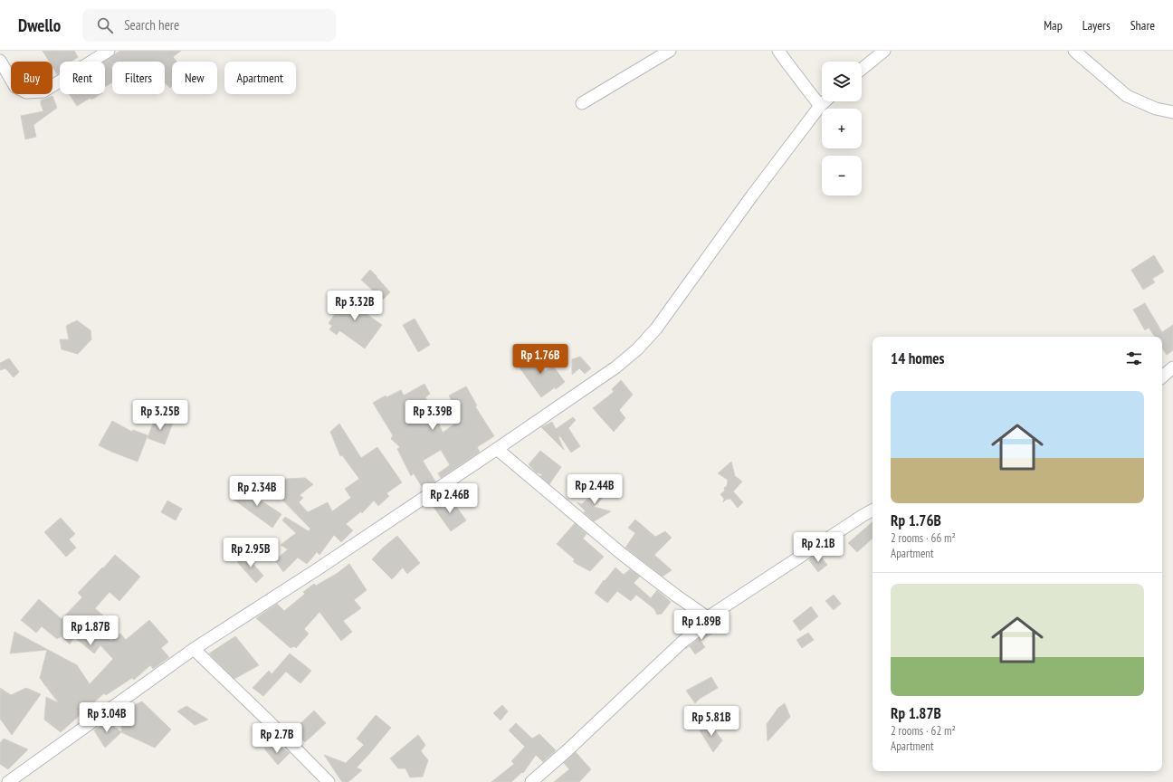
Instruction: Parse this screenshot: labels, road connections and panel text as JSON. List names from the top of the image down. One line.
{"page":{"header":"Dwello","search":"Search here","nav":["Map","Layers","Share"],"map_buttons":["+","−"],"chip":["Buy","Rent","Filters","New","Apartment"],"price":["Rp 3.32B","Rp 1.76B","Rp 3.25B","Rp 3.39B","Rp 2.44B","Rp 2.34B","Rp 2.46B","Rp 2.1B","Rp 2.95B","Rp 1.89B","Rp 1.87B","Rp 3.04B","Rp 5.81B","Rp 2.7B"],"heading":"14 homes","list":[{"name":"Rp 1.76B","note":"2 rooms · 66 m² · Apartment"},{"name":"Rp 1.87B","note":"2 rooms · 62 m² · Apartment"}]}}
